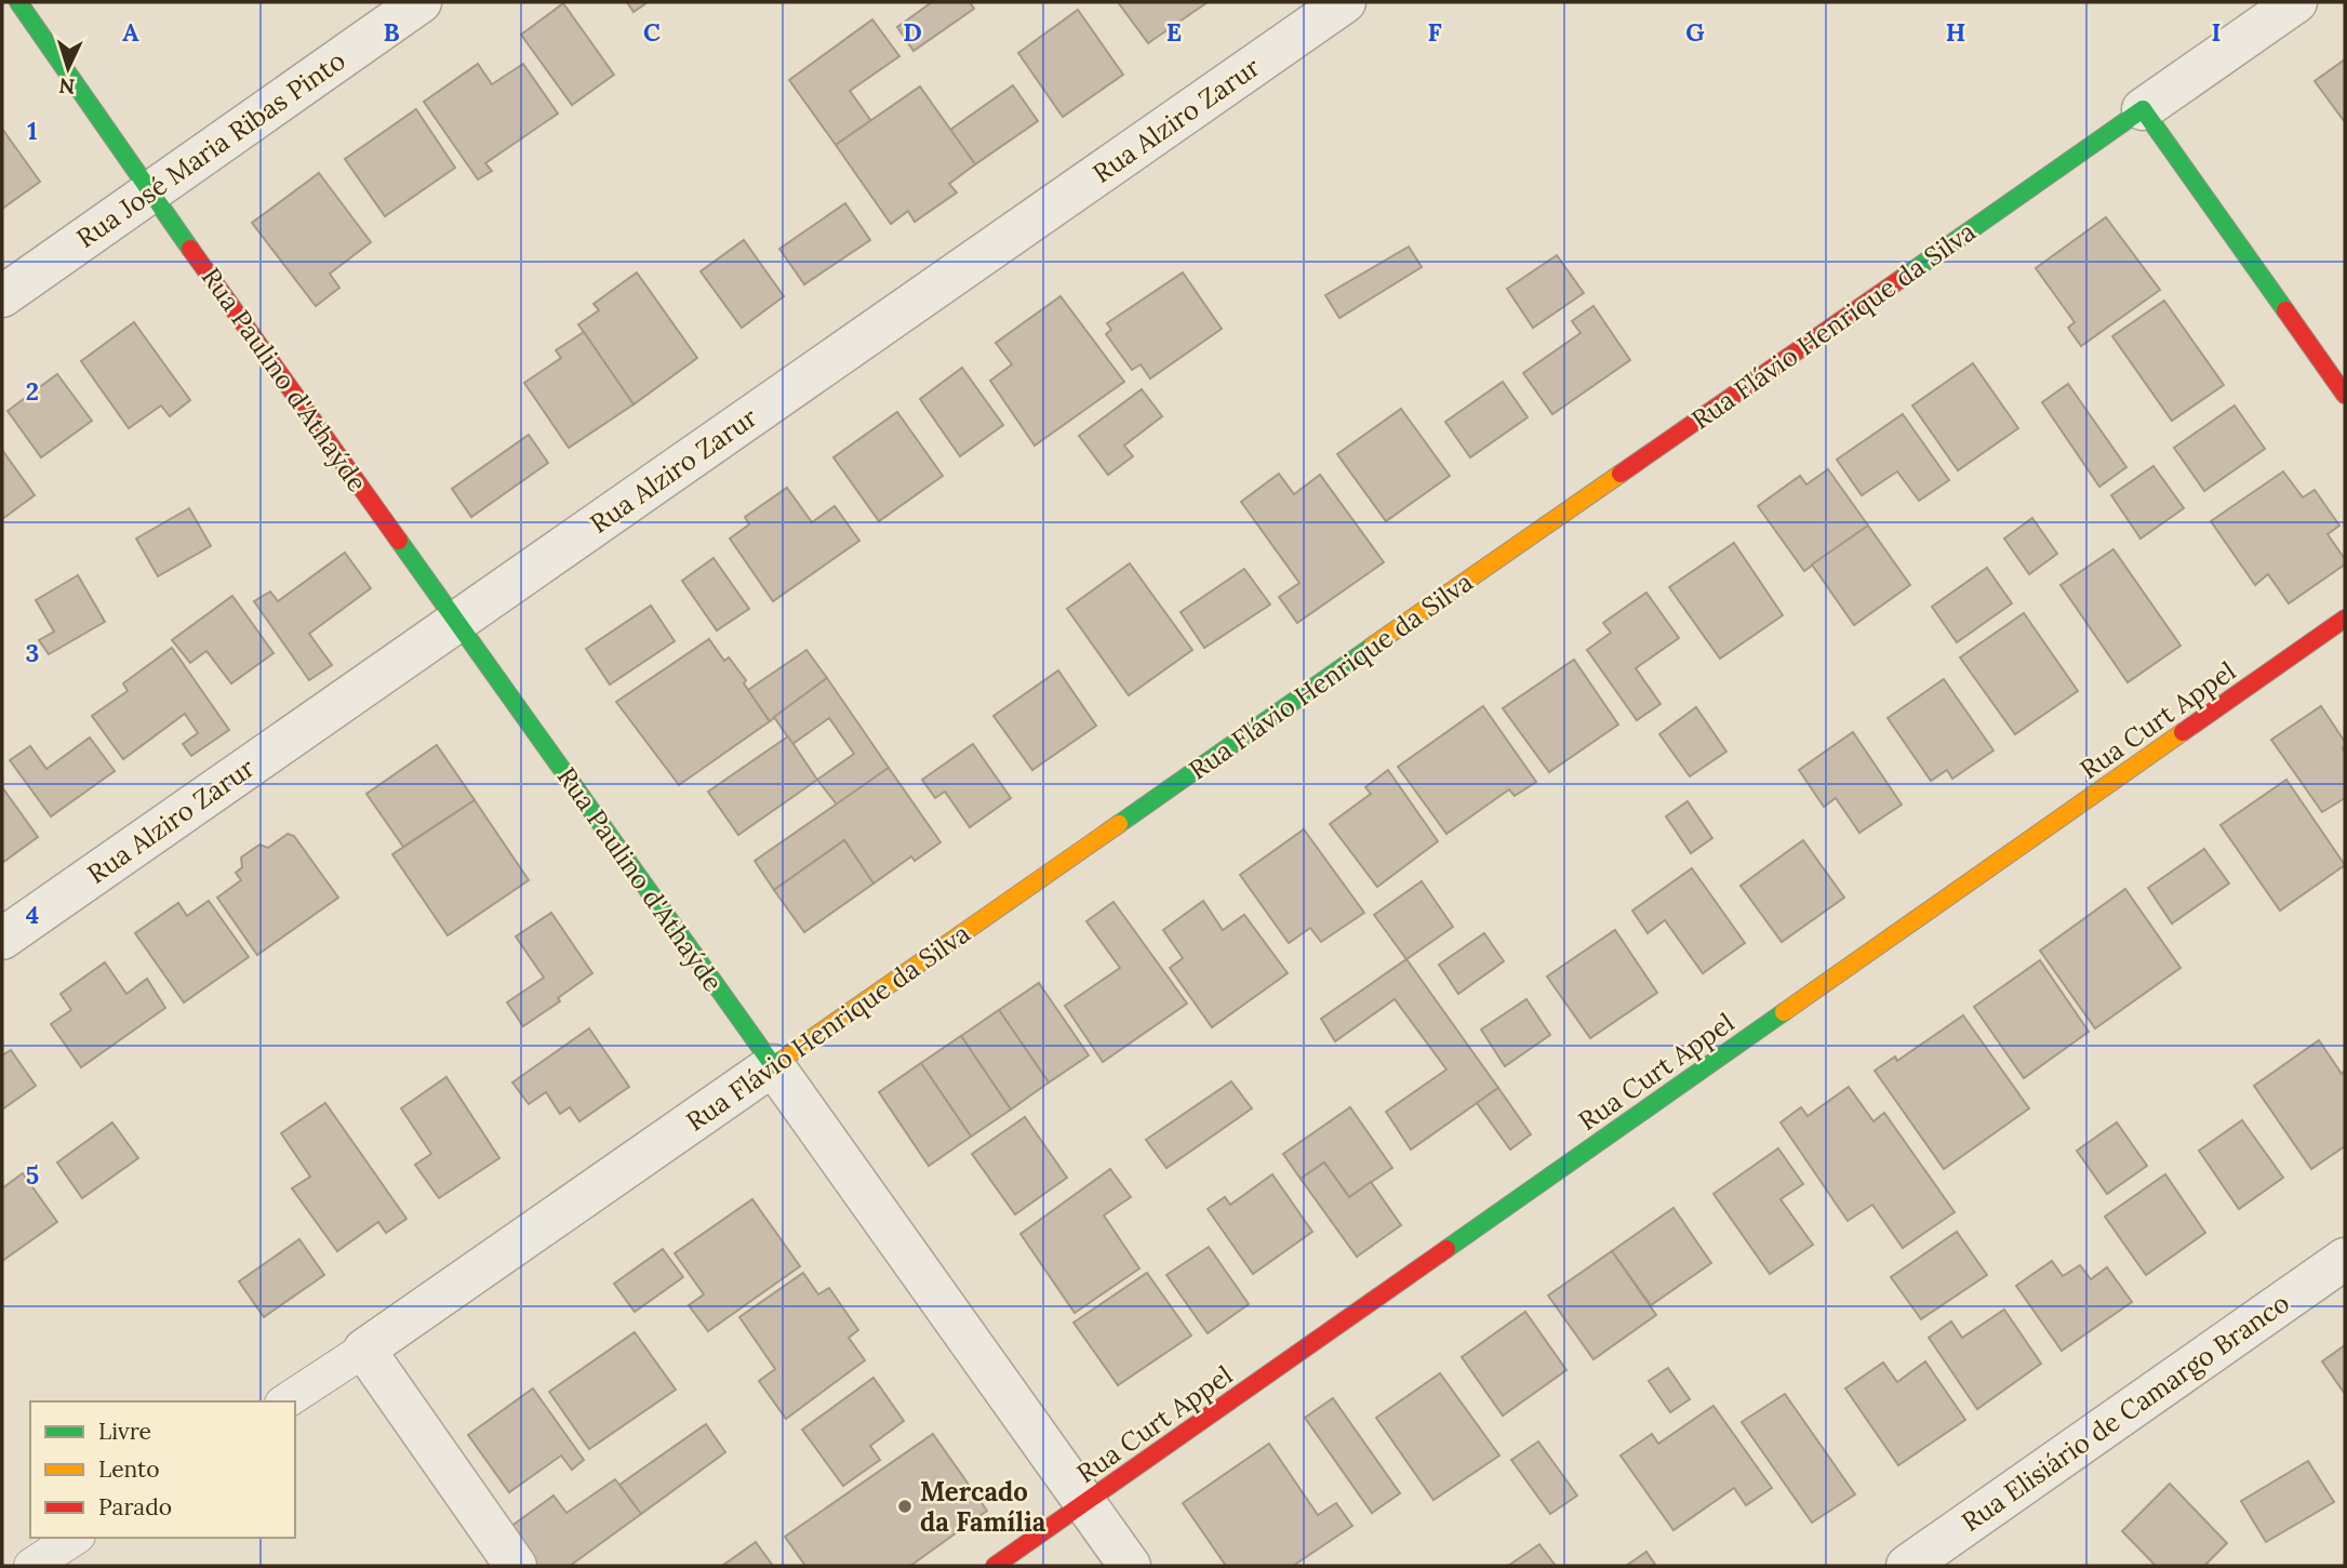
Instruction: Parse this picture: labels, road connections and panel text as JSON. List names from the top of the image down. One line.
{"streets":{"street":["Rua Alziro Zarur","Rua José Maria Ribas Pinto","Rua Flávio Henrique da Silva","Rua Paulino d'Athaýde","Rua Curt Appel","Rua Elisiário de Camargo Branco"]},"crossings":[["Rua Alziro Zarur","Rua Paulino d'Athaýde"],["Rua José Maria Ribas Pinto","Rua Paulino d'Athaýde"],["Rua Flávio Henrique da Silva","Rua Paulino d'Athaýde"],["Rua Paulino d'Athaýde","Rua Curt Appel"]],"places":["Mercado da Família"],"legend":["Livre","Lento","Parado"],"north":"bottom","grid":{"columns":["A","B","C","D","E","F","G","H","I"],"rows":["1","2","3","4","5"]}}
